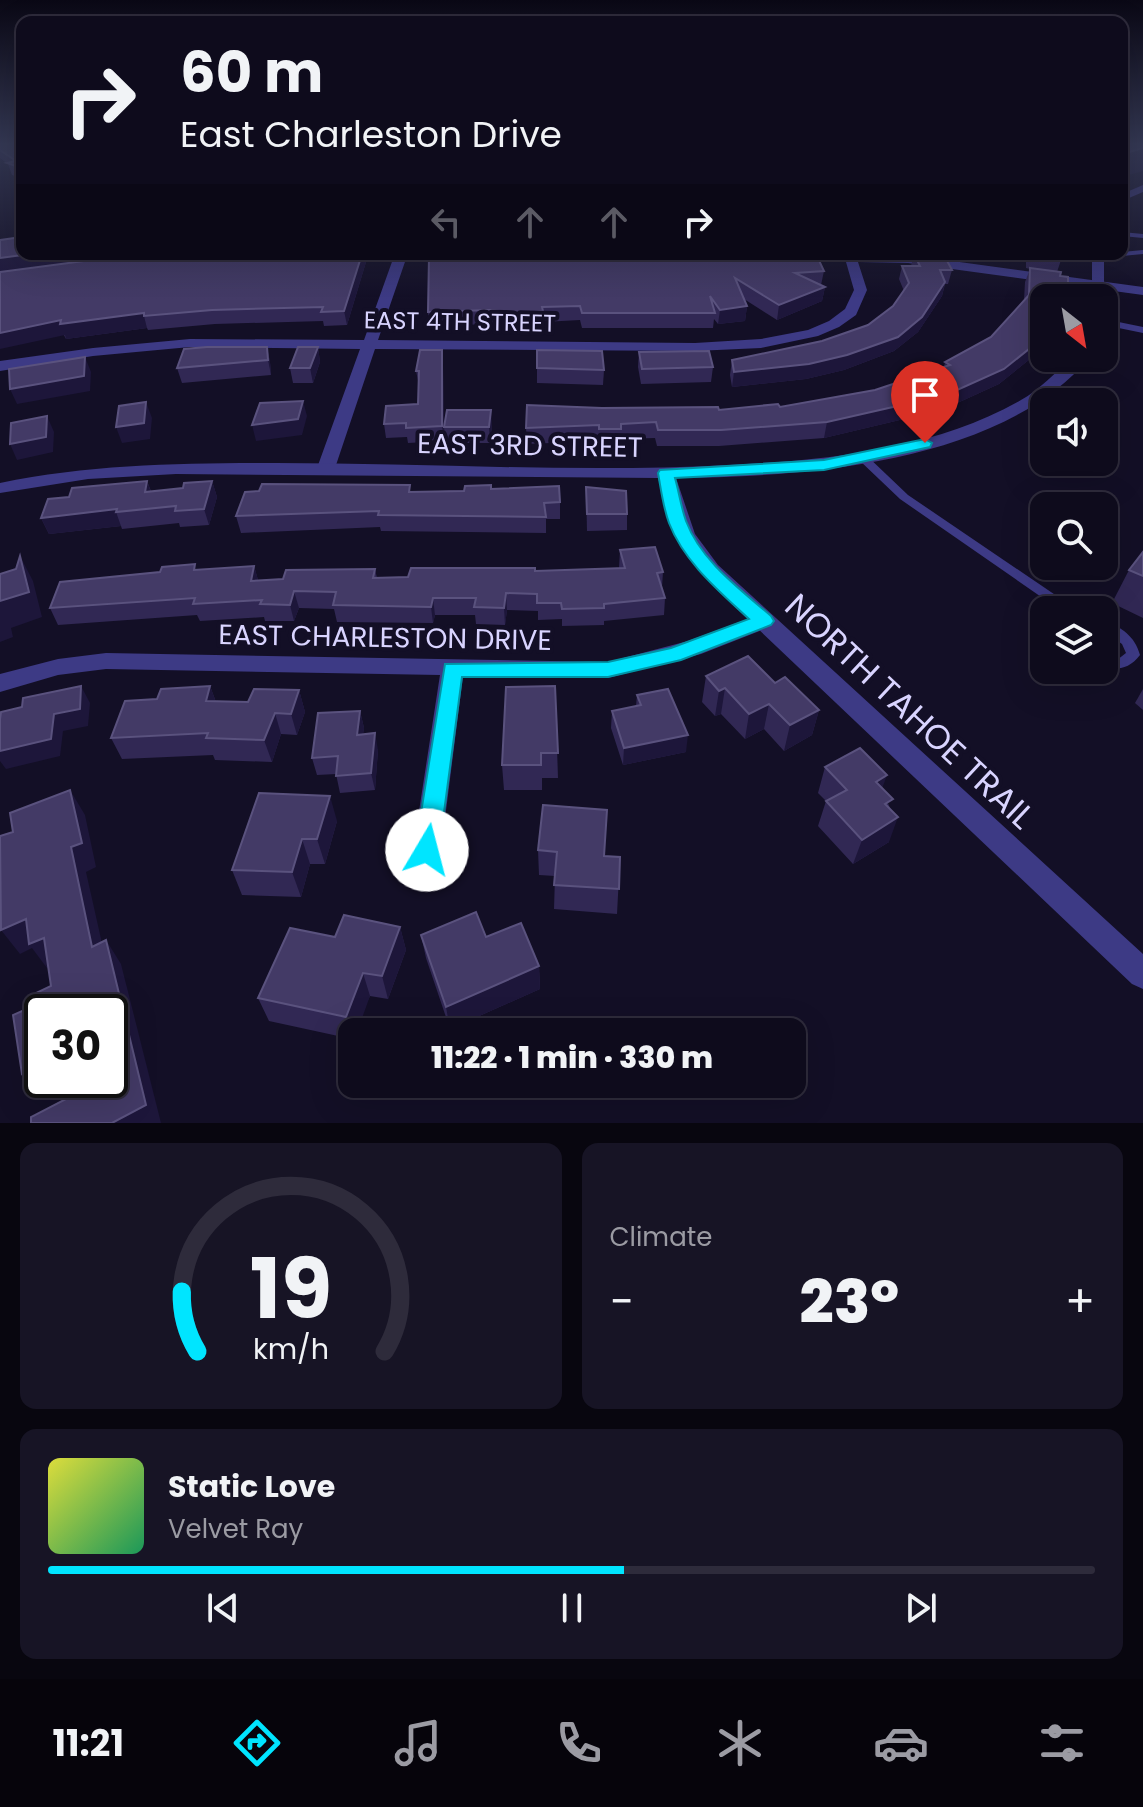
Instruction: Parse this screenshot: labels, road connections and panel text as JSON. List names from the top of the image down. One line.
{"streets":{"street":["EAST 4TH STREET","EAST 3RD STREET","EAST CHARLESTON DRIVE","NORTH TAHOE TRAIL"]},"crossings":[["EAST 3RD STREET","NORTH TAHOE TRAIL"],["EAST CHARLESTON DRIVE","NORTH TAHOE TRAIL"]],"north":"bottom right","page":{"turn":["60 m","East Charleston Drive"],"limit":"30","trip":"11:22 · 1 min · 330 m","tile":"Climate","heat":["−","23°","+"],"song":["Static Love","Velvet Ray"],"tabs":"11:21","gauge":["19","km/h"]}}
